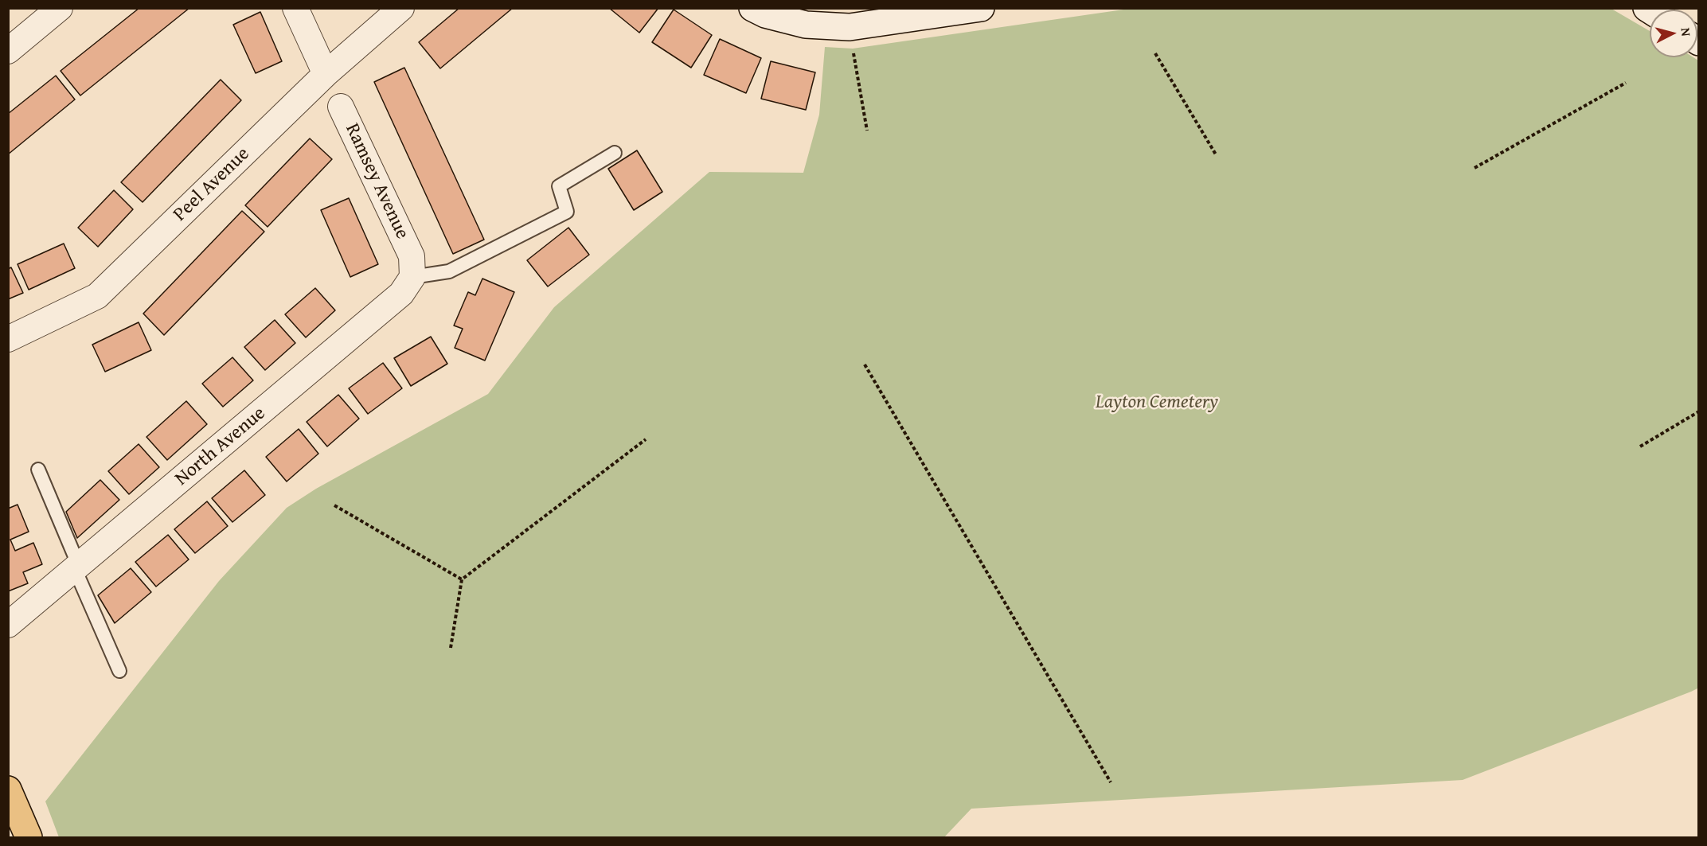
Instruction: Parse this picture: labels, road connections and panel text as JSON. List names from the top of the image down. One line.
{"streets":{"street":["Ramsey Avenue","Peel Avenue","North Avenue"]},"crossings":[["Ramsey Avenue","North Avenue"]],"parks":["Layton Cemetery"],"north":"right"}
